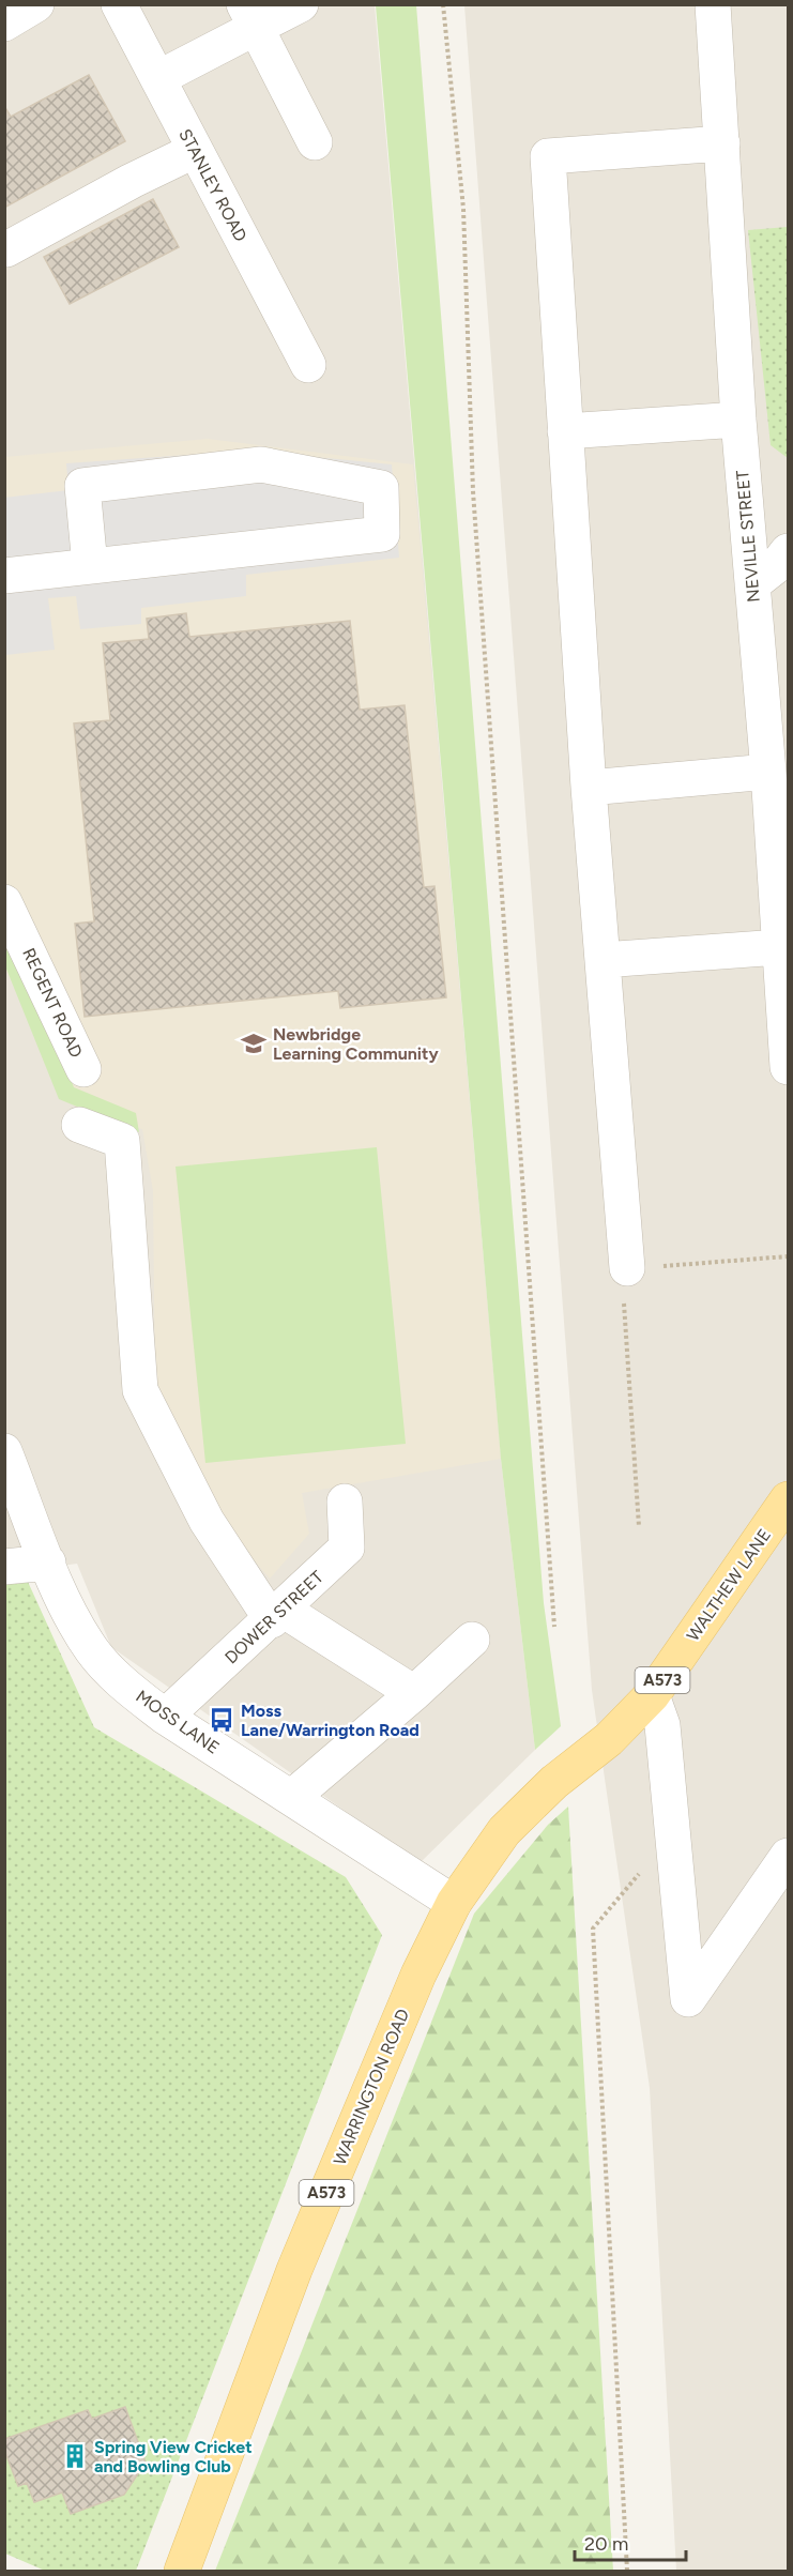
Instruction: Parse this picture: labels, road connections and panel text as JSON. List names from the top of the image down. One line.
{"streets":{"main road":["WALTHEW LANE","A573","WARRINGTON ROAD"],"street":["STANLEY ROAD","NEVILLE STREET","REGENT ROAD","DOWER STREET","MOSS LANE"]},"crossings":[["WALTHEW LANE","WARRINGTON ROAD"],["DOWER STREET","MOSS LANE"],["MOSS LANE","WARRINGTON ROAD"]],"places":{"school or university":["Newbridge Learning Community"],"bus stop":["Moss Lane/Warrington Road"],"building":["Spring View Cricket and Bowling Club"]},"scale_bar":"20 m"}
